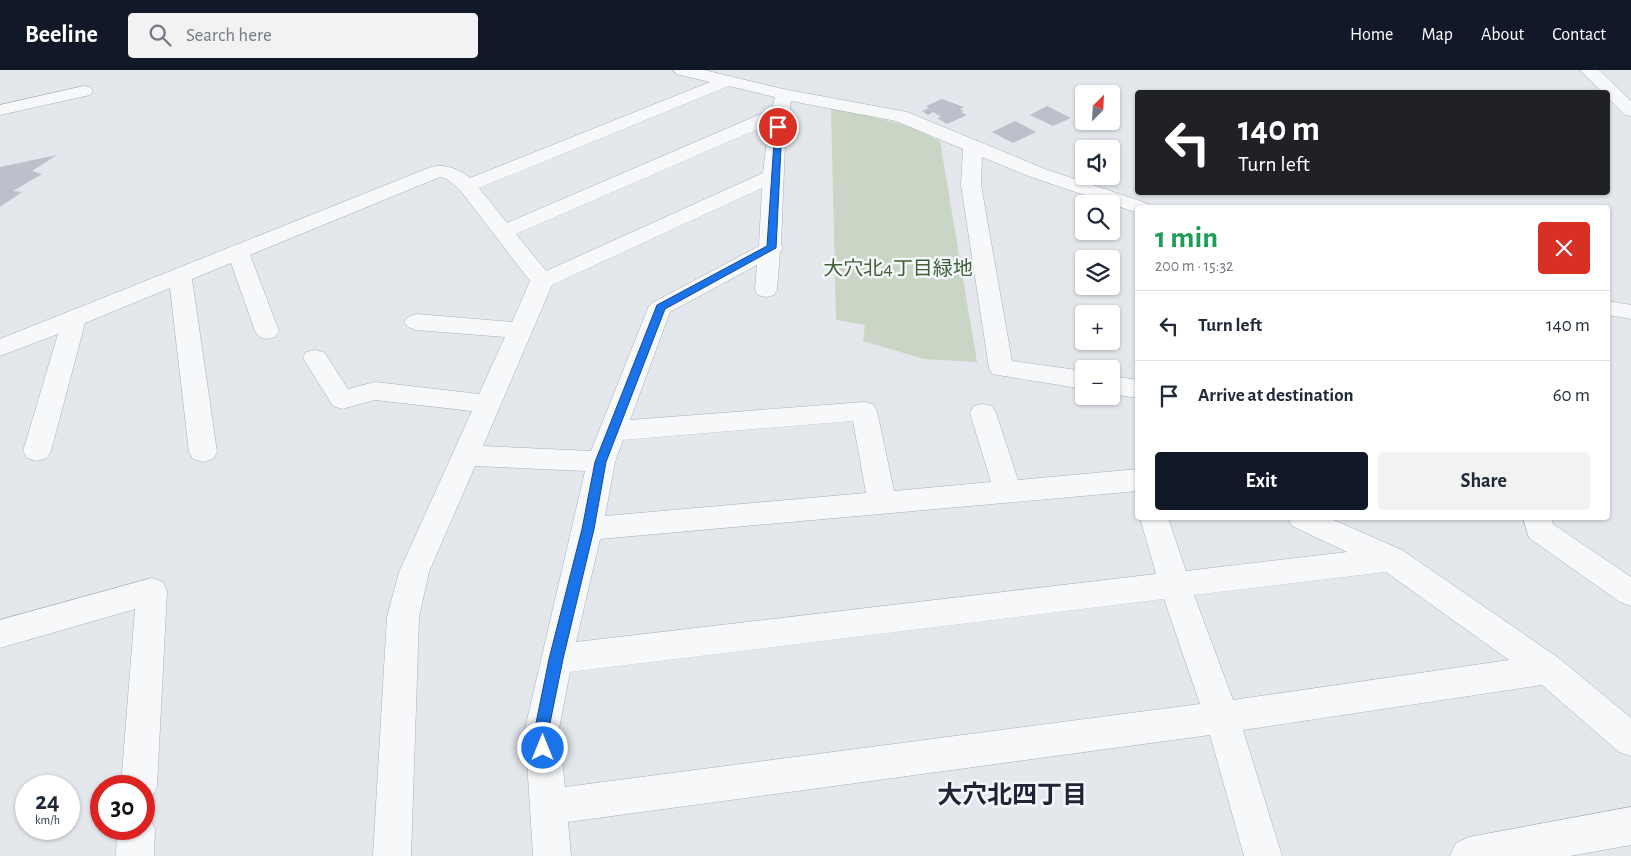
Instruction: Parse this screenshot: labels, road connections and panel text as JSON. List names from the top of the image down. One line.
{"districts":["大穴北四丁目"],"parks":["大穴北4丁目緑地"],"north":"top right","page":{"header":"Beeline","search":"Search here","nav":["Home","Map","About","Contact"],"map_buttons":["+","−"],"turn":["140 m","Turn left"],"heading":["1 min","200 m · 15:32"],"list":[{"name":"Turn left","value":"140 m"},{"name":"Arrive at destination","value":"60 m"}],"buttons":["Exit","Share"],"speed":"24 km/h","limit":"30"}}
